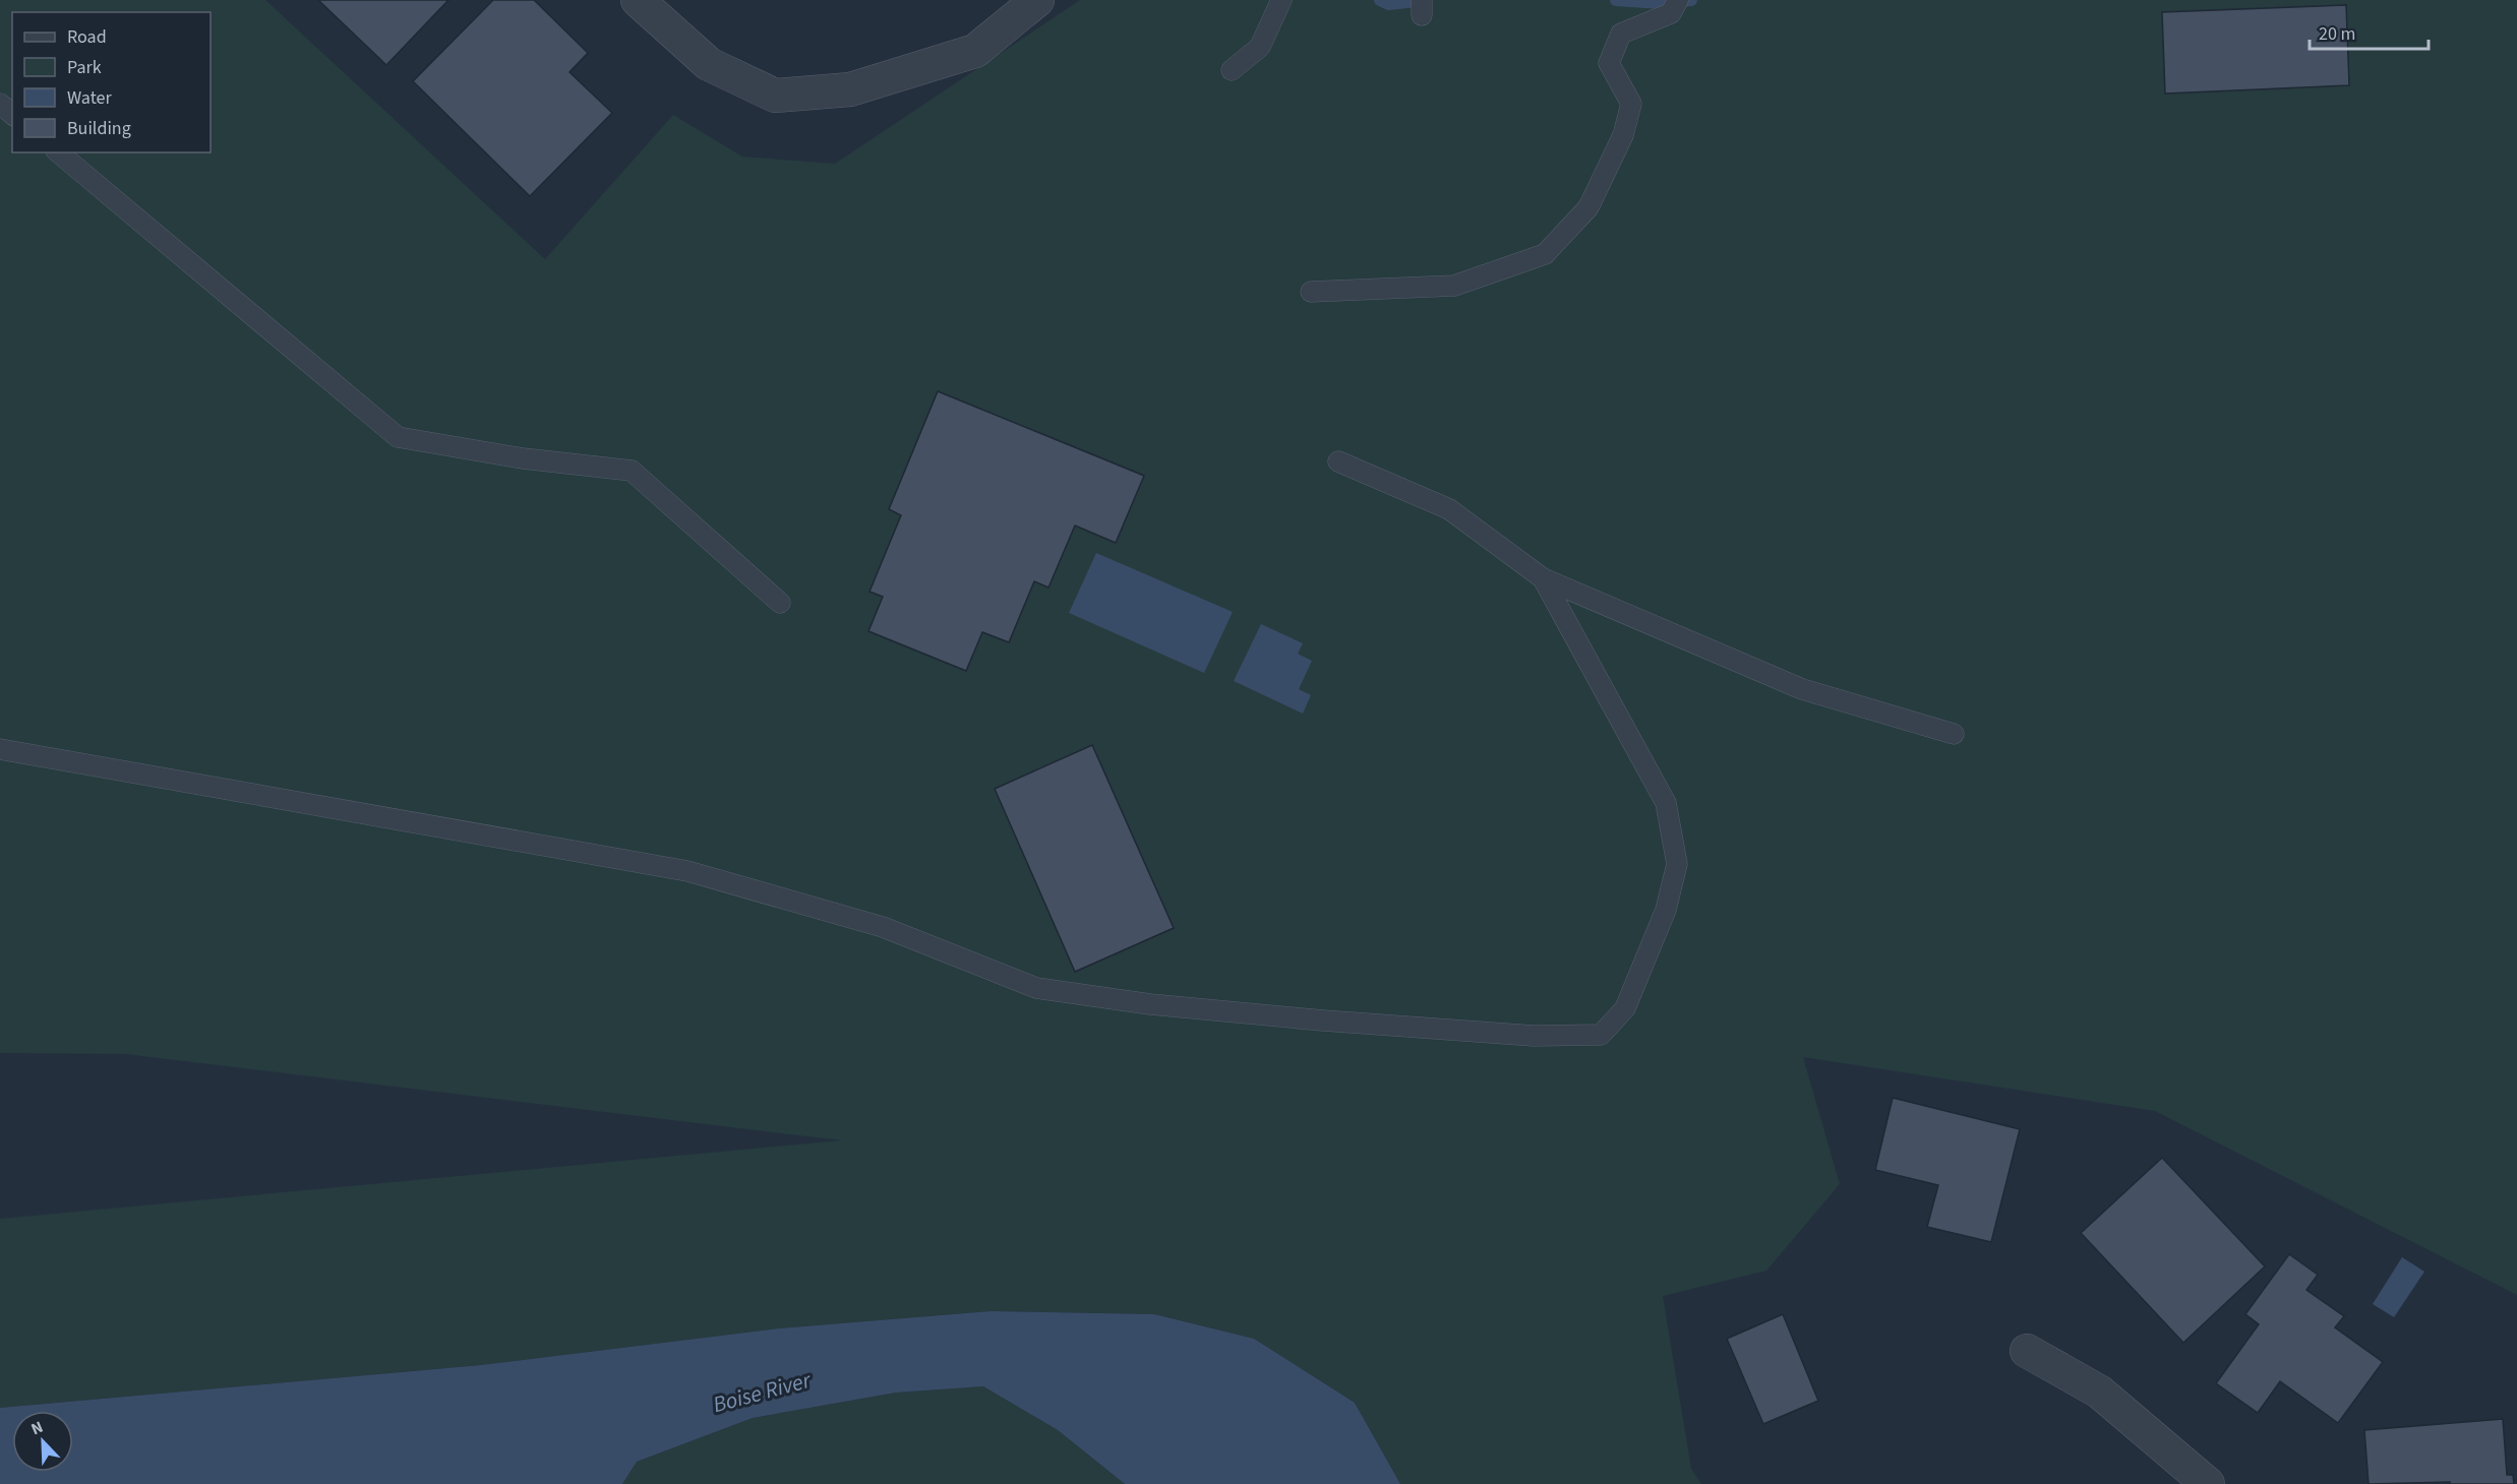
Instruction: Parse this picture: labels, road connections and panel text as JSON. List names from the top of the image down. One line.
{"water":["Boise River"],"legend":["Road","Park","Water","Building"],"scale_bar":"20 m","north":"top left"}
